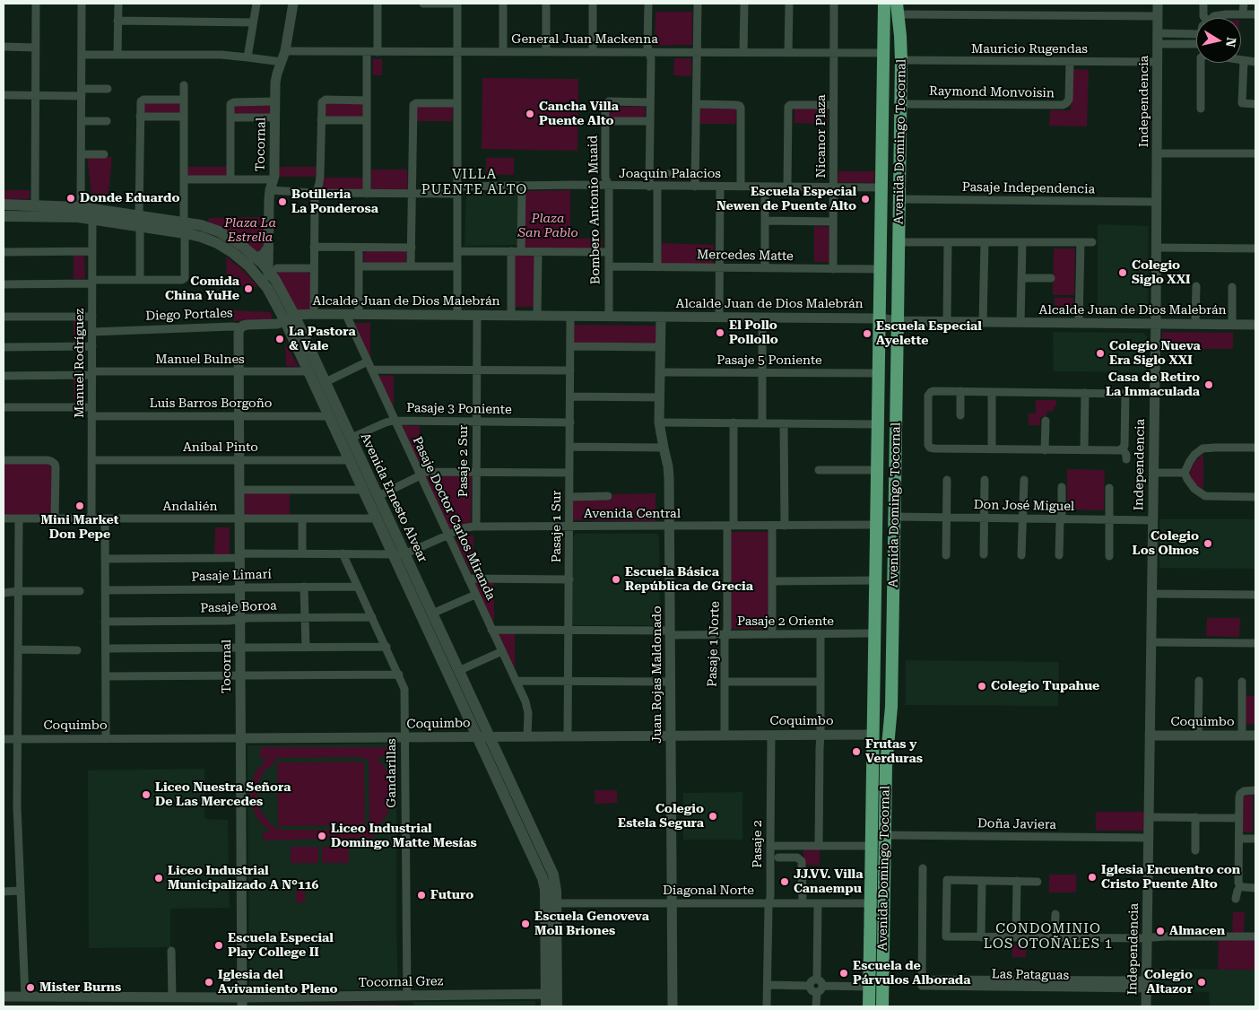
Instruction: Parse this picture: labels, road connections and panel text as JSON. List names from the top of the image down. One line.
{"streets":{"main road":["Avenida Domingo Tocornal","Avenida Ernesto Alvear"],"street":["General Juan Mackenna","Mauricio Rugendas","Raymond Monvoisin","Independencia","Nicanor Plaza","Tocornal","Joaquín Palacios","Pasaje Independencia","Bombero Antonio Muaid","Mercedes Matte","Alcalde Juan de Dios Malebrán","Diego Portales","Manuel Bulnes","Pasaje 5 Poniente","Manuel Rodríguez","Luis Barros Borgoño","Pasaje 3 Poniente","Aníbal Pinto","Pasaje 2 Sur","Don José Miguel","Andalién","Avenida Central","Pasaje Doctor Carlos Miranda","Pasaje 1 Sur","Pasaje Limarí","Pasaje Boroa","Pasaje 2 Oriente","Pasaje 1 Norte","Juan Rojas Maldonado","Coquimbo","Gandarillas","Doña Javiera","Pasaje 2","Diagonal Norte","Las Pataguas","Tocornal Grez"]},"crossings":[["General Juan Mackenna","Nicanor Plaza"],["General Juan Mackenna","Avenida Domingo Tocornal"],["General Juan Mackenna","Tocornal"],["Mauricio Rugendas","Raymond Monvoisin"],["Mauricio Rugendas","Independencia"],["Mauricio Rugendas","Avenida Domingo Tocornal"],["Raymond Monvoisin","Avenida Domingo Tocornal"],["Independencia","Pasaje Independencia"],["Independencia","Alcalde Juan de Dios Malebrán"],["Independencia","Don José Miguel"],["Independencia","Coquimbo"],["Independencia","Doña Javiera"],["Independencia","Las Pataguas"],["Nicanor Plaza","Joaquín Palacios"],["Nicanor Plaza","Mercedes Matte"],["Avenida Domingo Tocornal","Joaquín Palacios"],["Avenida Domingo Tocornal","Pasaje Independencia"],["Avenida Domingo Tocornal","Mercedes Matte"],["Avenida Domingo Tocornal","Alcalde Juan de Dios Malebrán"],["Avenida Domingo Tocornal","Pasaje 5 Poniente"],["Avenida Domingo Tocornal","Don José Miguel"],["Avenida Domingo Tocornal","Avenida Central"],["Avenida Domingo Tocornal","Pasaje 2 Oriente"],["Avenida Domingo Tocornal","Coquimbo"],["Avenida Domingo Tocornal","Doña Javiera"],["Avenida Domingo Tocornal","Diagonal Norte"],["Tocornal","Joaquín Palacios"],["Tocornal","Diego Portales"],["Tocornal","Manuel Bulnes"],["Tocornal","Luis Barros Borgoño"],["Tocornal","Aníbal Pinto"],["Tocornal","Avenida Ernesto Alvear"],["Tocornal","Andalién"],["Tocornal","Avenida Central"],["Tocornal","Pasaje Limarí"],["Tocornal","Pasaje Boroa"],["Tocornal","Coquimbo"],["Tocornal","Tocornal Grez"],["Joaquín Palacios","Bombero Antonio Muaid"],["Bombero Antonio Muaid","Mercedes Matte"],["Bombero Antonio Muaid","Alcalde Juan de Dios Malebrán"],["Alcalde Juan de Dios Malebrán","Diego Portales"],["Alcalde Juan de Dios Malebrán","Pasaje 2 Sur"],["Alcalde Juan de Dios Malebrán","Avenida Ernesto Alvear"],["Alcalde Juan de Dios Malebrán","Pasaje Doctor Carlos Miranda"],["Alcalde Juan de Dios Malebrán","Pasaje 1 Sur"],["Alcalde Juan de Dios Malebrán","Juan Rojas Maldonado"],["Diego Portales","Manuel Rodríguez"],["Diego Portales","Avenida Ernesto Alvear"],["Manuel Bulnes","Manuel Rodríguez"],["Manuel Bulnes","Avenida Ernesto Alvear"],["Pasaje 5 Poniente","Juan Rojas Maldonado"],["Manuel Rodríguez","Luis Barros Borgoño"],["Manuel Rodríguez","Aníbal Pinto"],["Manuel Rodríguez","Avenida Ernesto Alvear"],["Manuel Rodríguez","Andalién"],["Luis Barros Borgoño","Avenida Ernesto Alvear"],["Pasaje 3 Poniente","Pasaje 2 Sur"],["Pasaje 3 Poniente","Avenida Ernesto Alvear"],["Pasaje 3 Poniente","Pasaje Doctor Carlos Miranda"],["Pasaje 3 Poniente","Pasaje 1 Sur"],["Aníbal Pinto","Avenida Ernesto Alvear"],["Pasaje 2 Sur","Avenida Central"],["Avenida Ernesto Alvear","Andalién"],["Avenida Ernesto Alvear","Avenida Central"],["Avenida Ernesto Alvear","Coquimbo"],["Avenida Ernesto Alvear","Diagonal Norte"],["Avenida Ernesto Alvear","Tocornal Grez"],["Avenida Central","Pasaje Doctor Carlos Miranda"],["Avenida Central","Pasaje 1 Sur"],["Avenida Central","Pasaje 1 Norte"],["Avenida Central","Juan Rojas Maldonado"],["Avenida Central","Gandarillas"],["Pasaje Doctor Carlos Miranda","Pasaje 2 Oriente"],["Pasaje Doctor Carlos Miranda","Coquimbo"],["Pasaje 1 Sur","Pasaje 2 Oriente"],["Pasaje 1 Sur","Coquimbo"],["Pasaje Limarí","Gandarillas"],["Pasaje Boroa","Gandarillas"],["Pasaje 2 Oriente","Pasaje 1 Norte"],["Pasaje 2 Oriente","Juan Rojas Maldonado"],["Pasaje 1 Norte","Coquimbo"],["Juan Rojas Maldonado","Coquimbo"],["Juan Rojas Maldonado","Diagonal Norte"],["Coquimbo","Gandarillas"],["Coquimbo","Pasaje 2"],["Gandarillas","Tocornal Grez"],["Pasaje 2","Diagonal Norte"]],"districts":["VILLA PUENTE ALTO","CONDOMINIO LOS OTOÑALES 1"],"parks":["Plaza San Pablo","Plaza La Estrella"],"places":["Cancha Villa Puente Alto","Donde Eduardo","Escuela Especial Newen de Puente Alto","Botilleria La Ponderosa","Colegio Siglo XXI","Comida China YuHe","El Pollo Pollollo","Escuela Especial Ayelette","La Pastora & Vale","Colegio Nueva Era Siglo XXI","Casa de Retiro La Inmaculada","Mini Market Don Pepe","Colegio Los Olmos","Escuela Básica República de Grecia","Colegio Tupahue","Frutas y Verduras","Liceo Nuestra Señora De Las Mercedes","Colegio Estela Segura","Liceo Industrial Domingo Matte Mesías","Iglesia Encuentro con Cristo Puente Alto","Liceo Industrial Municipalizado A N°116","JJ.VV. Villa Canaempu","Futuro","Escuela Genoveva Moll Briones","Almacen","Escuela Especial Play College II","Escuela de Párvulos Alborada","Iglesia del Avivamiento Pleno","Colegio Altazor","Mister Burns"],"north":"right"}
